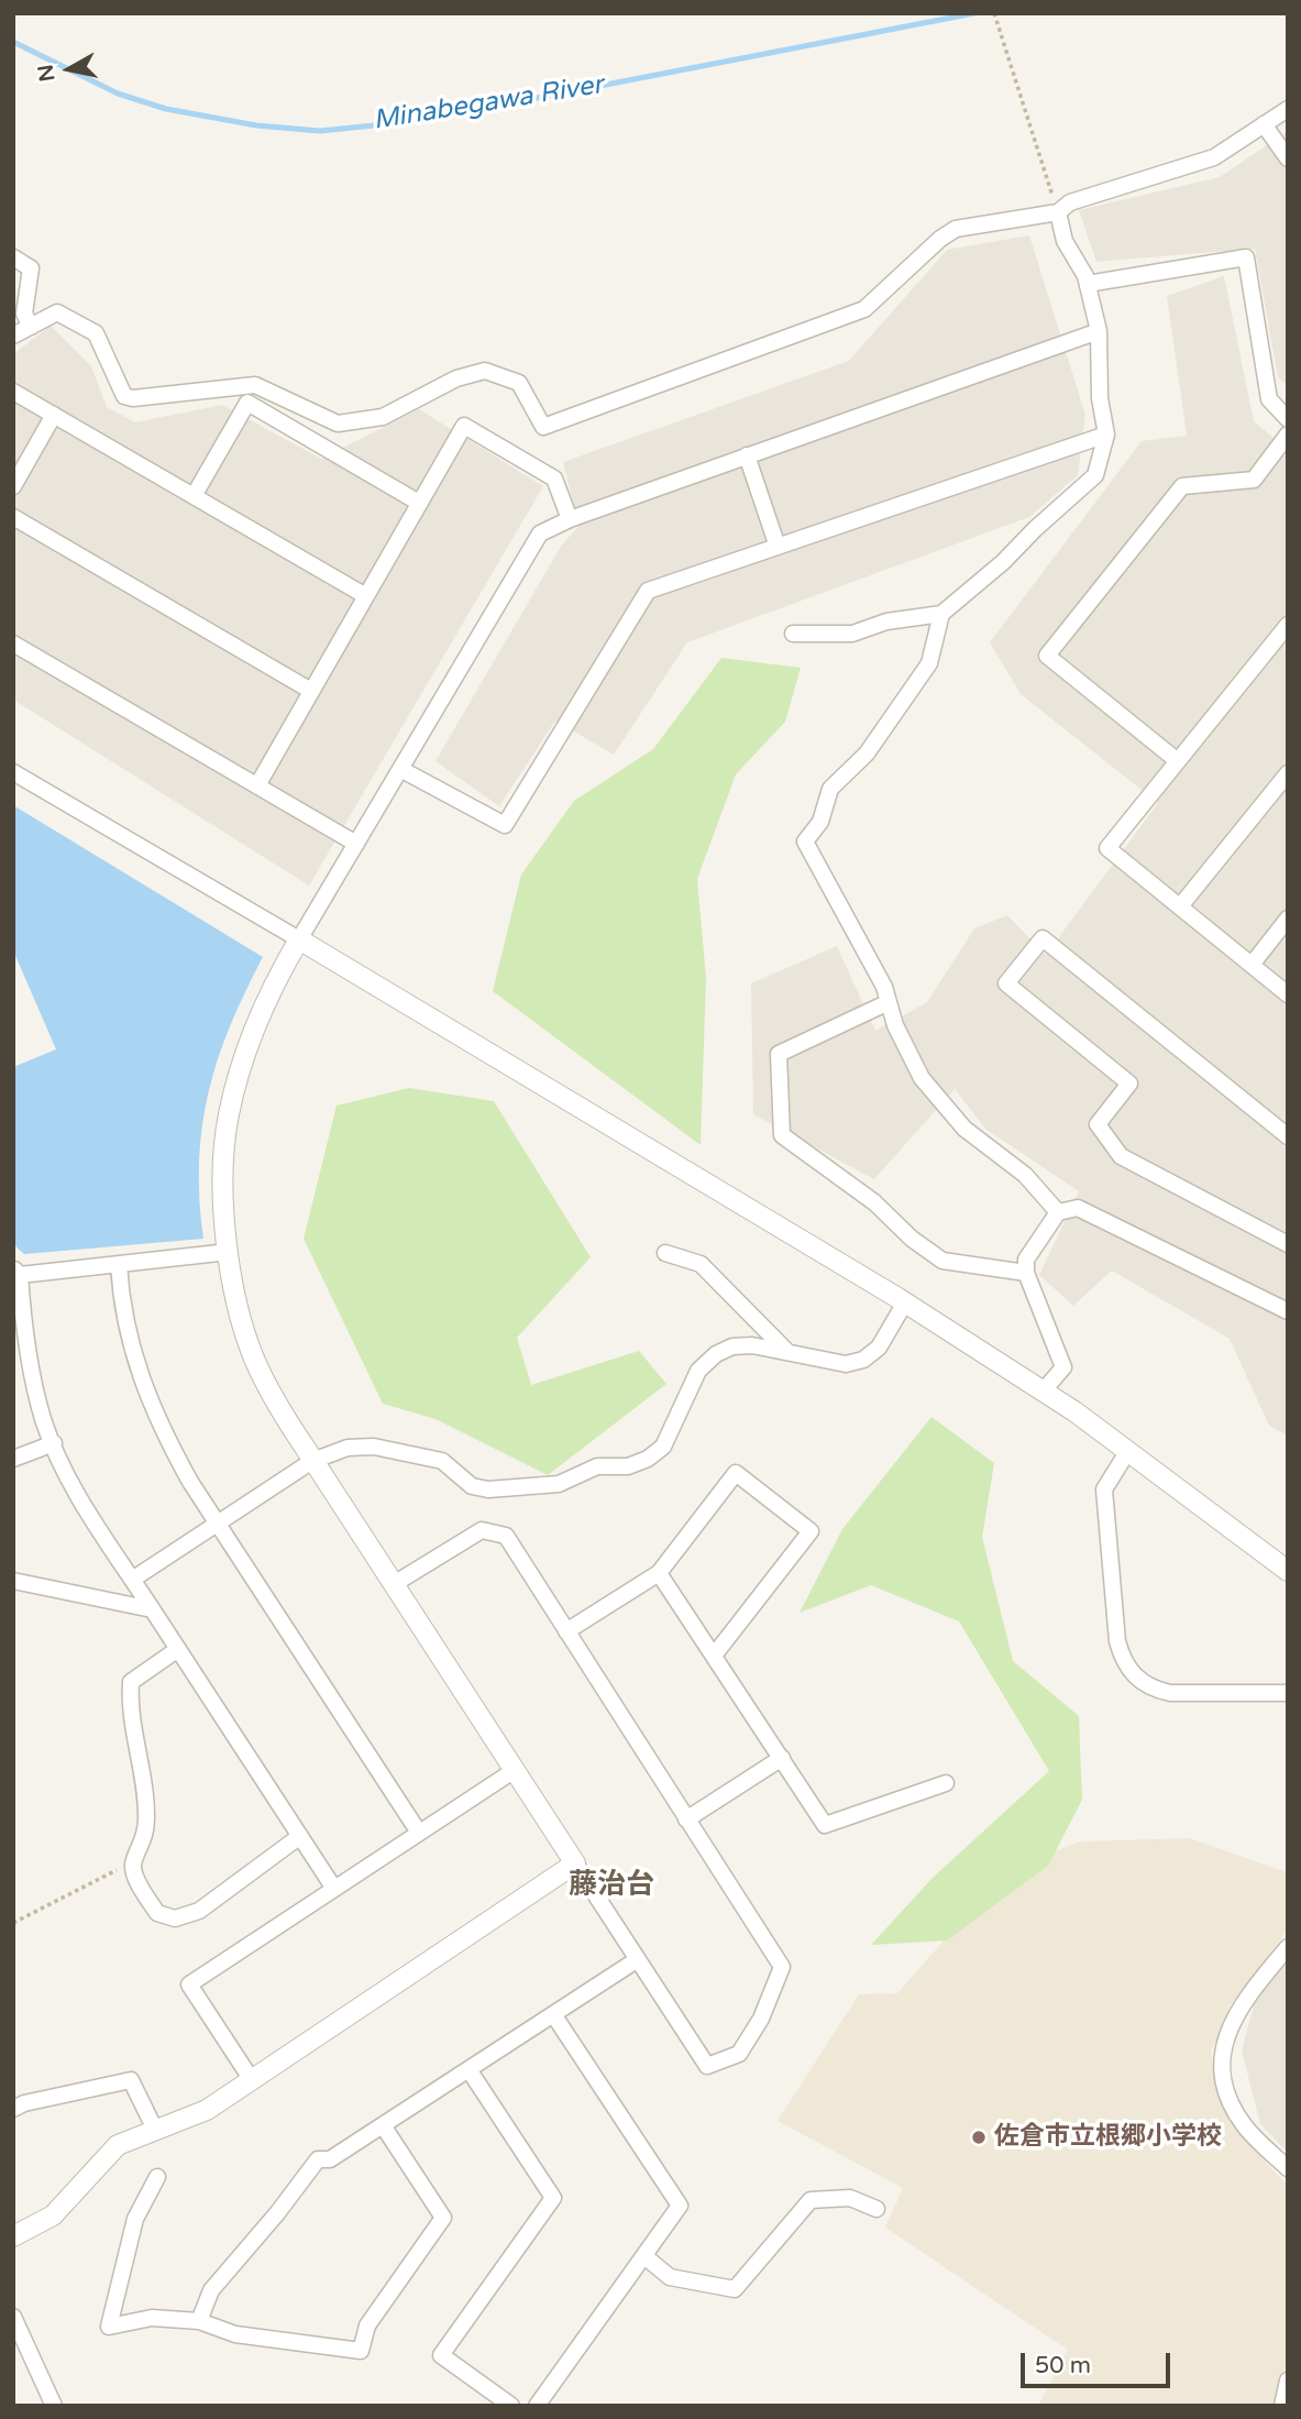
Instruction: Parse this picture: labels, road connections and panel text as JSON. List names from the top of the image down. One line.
{"districts":["藤治台"],"water":["Minabegawa River"],"places":["佐倉市立根郷小学校"],"scale_bar":"50 m","north":"left"}
